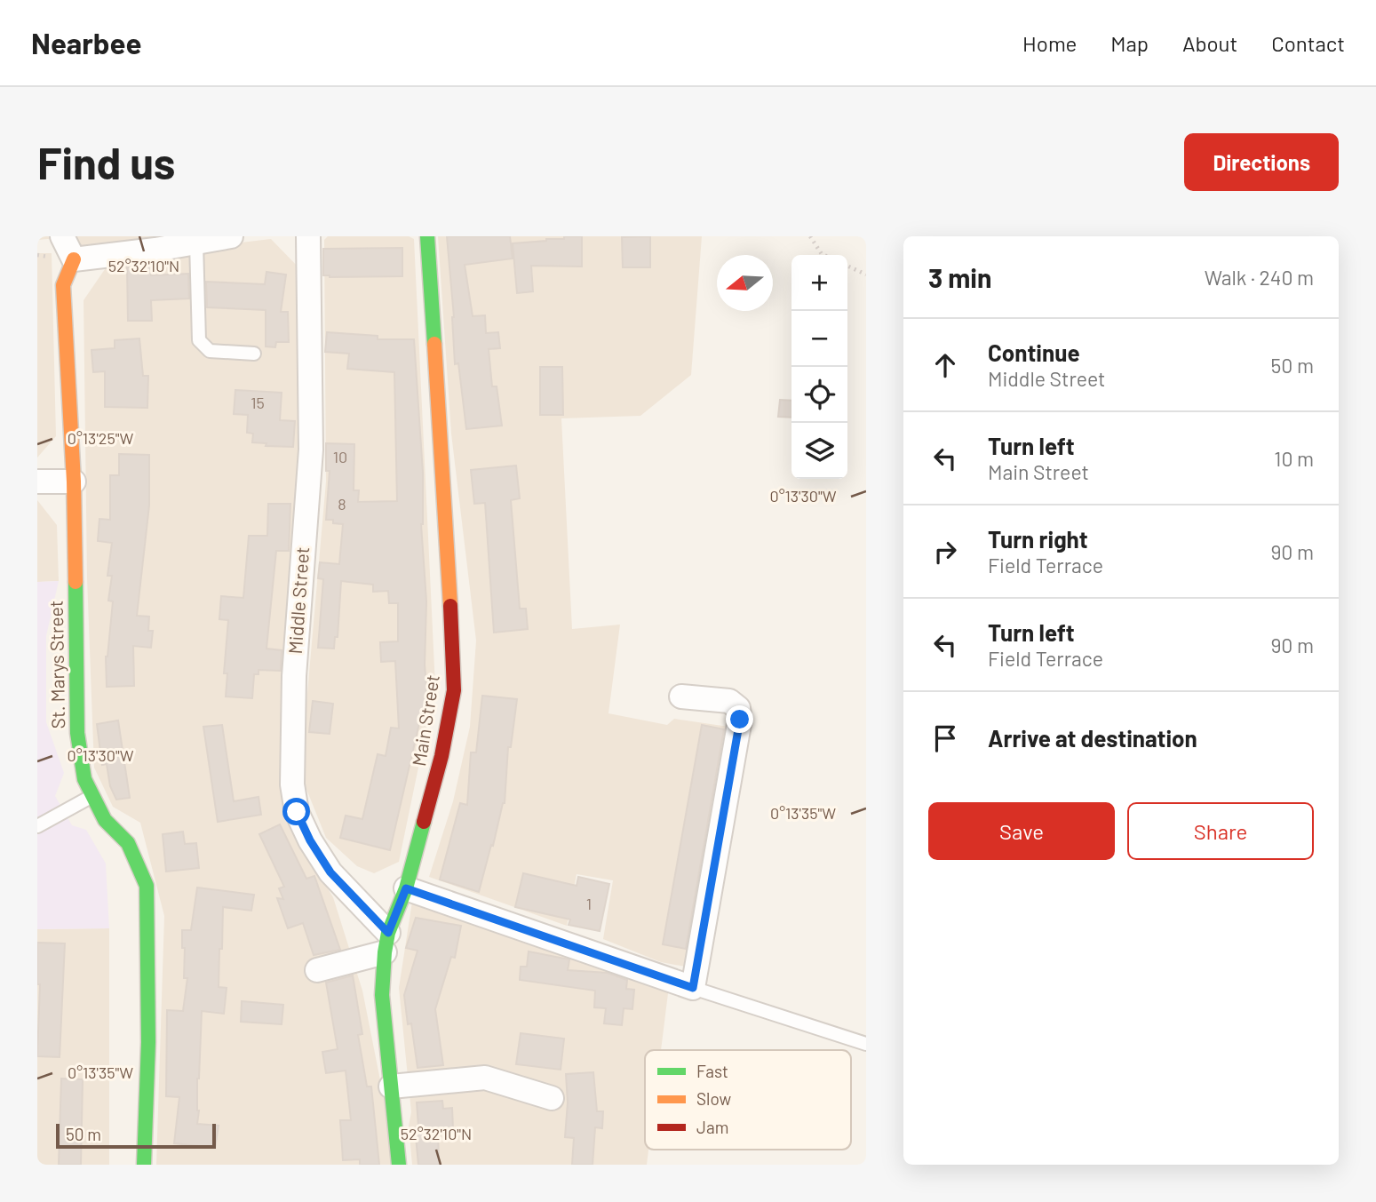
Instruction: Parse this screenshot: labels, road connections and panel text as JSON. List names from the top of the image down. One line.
{"streets":{"street":["Middle Street","St. Marys Street","Main Street"]},"crossings":[["Middle Street","Main Street"]],"house_numbers":["15","10","8","1"],"legend":["Fast","Slow","Jam"],"scale_bar":"50 m","north":"left","page":{"header":"Nearbee","nav":["Home","Map","About","Contact"],"buttons":["Directions",["Save","Share"]],"title":"Find us","heading":["3 min","Walk · 240 m"],"map_buttons":["+","−"],"list":[["Continue","Middle Street","50 m"],["Turn left","Main Street","10 m"],["Turn right","Field Terrace","90 m"],["Turn left","Field Terrace","90 m"],"Arrive at destination"],"scale":"50 m"},"coordinates":["52°32'10\"N","0°13'25\"W","0°13'30\"W","0°13'35\"W"]}
